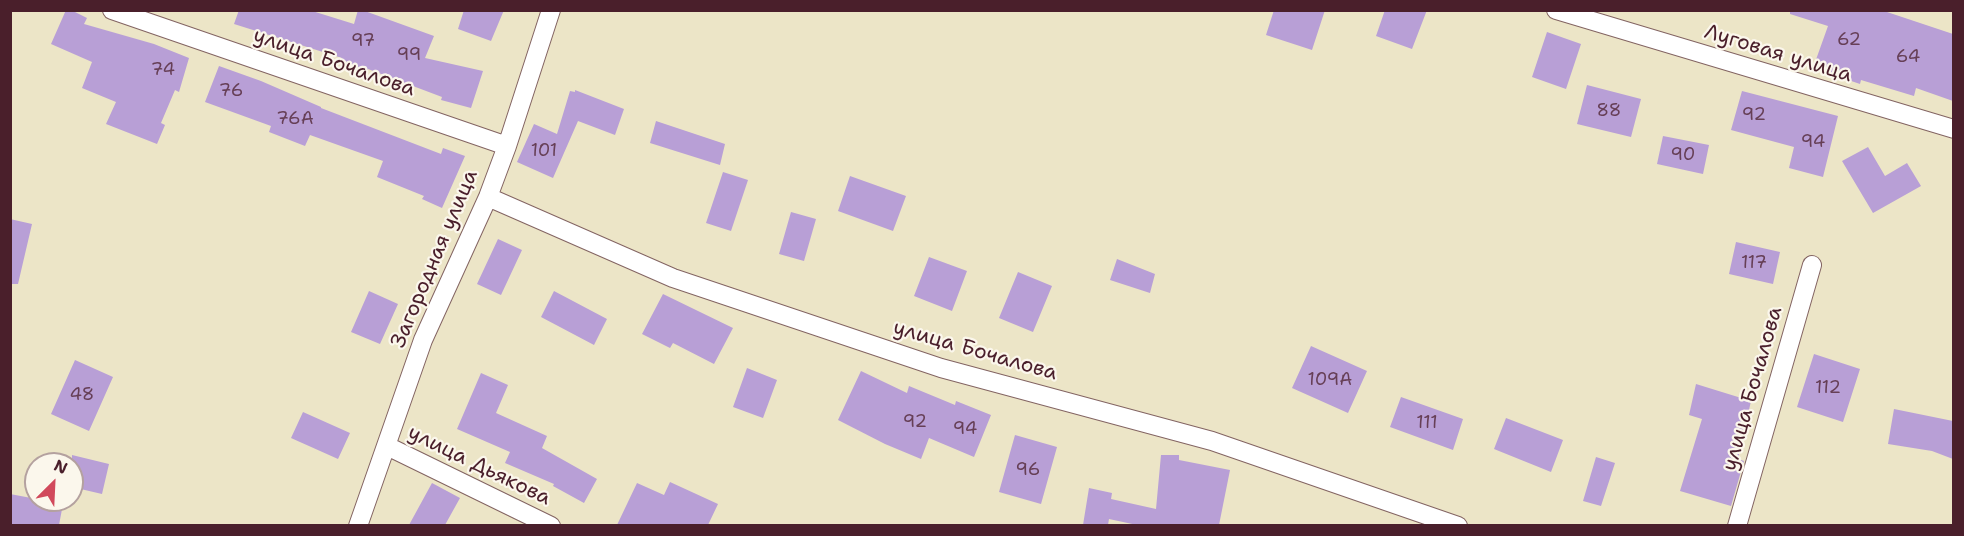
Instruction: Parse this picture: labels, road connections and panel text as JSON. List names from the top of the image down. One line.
{"streets":{"street":["Луговая улица","улица Бочалова","Загородная улица","улица Дьякова"]},"crossings":[["улица Бочалова","Загородная улица"],["Загородная улица","улица Дьякова"]],"house_numbers":["62","97","99","64","74","76","88","92","76А","94","101","90","117","109А","112","48","92","111","94","96"],"north":"top right"}
